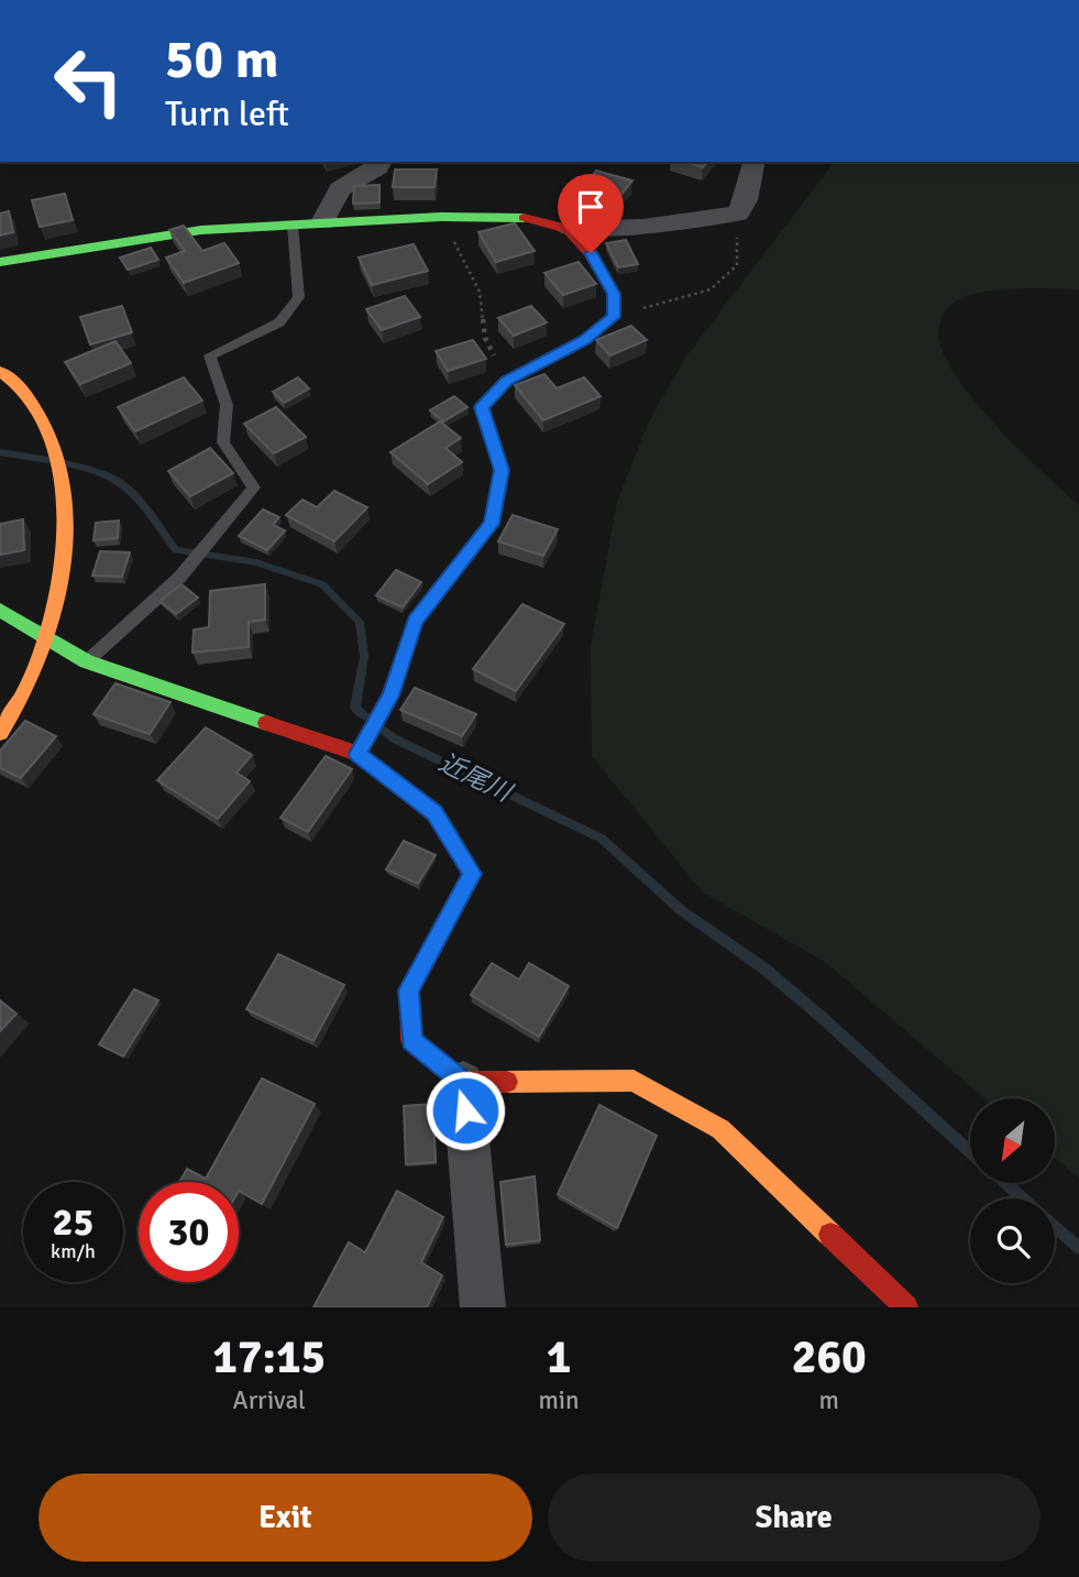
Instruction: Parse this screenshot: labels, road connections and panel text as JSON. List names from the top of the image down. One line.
{"water":["近尾川"],"north":"bottom left","page":{"turn":["50 m","Turn left"],"speed":"25 km/h","limit":"30","eta":["17:15","Arrival","1","min","260","m"],"buttons":["Exit","Share"]}}
